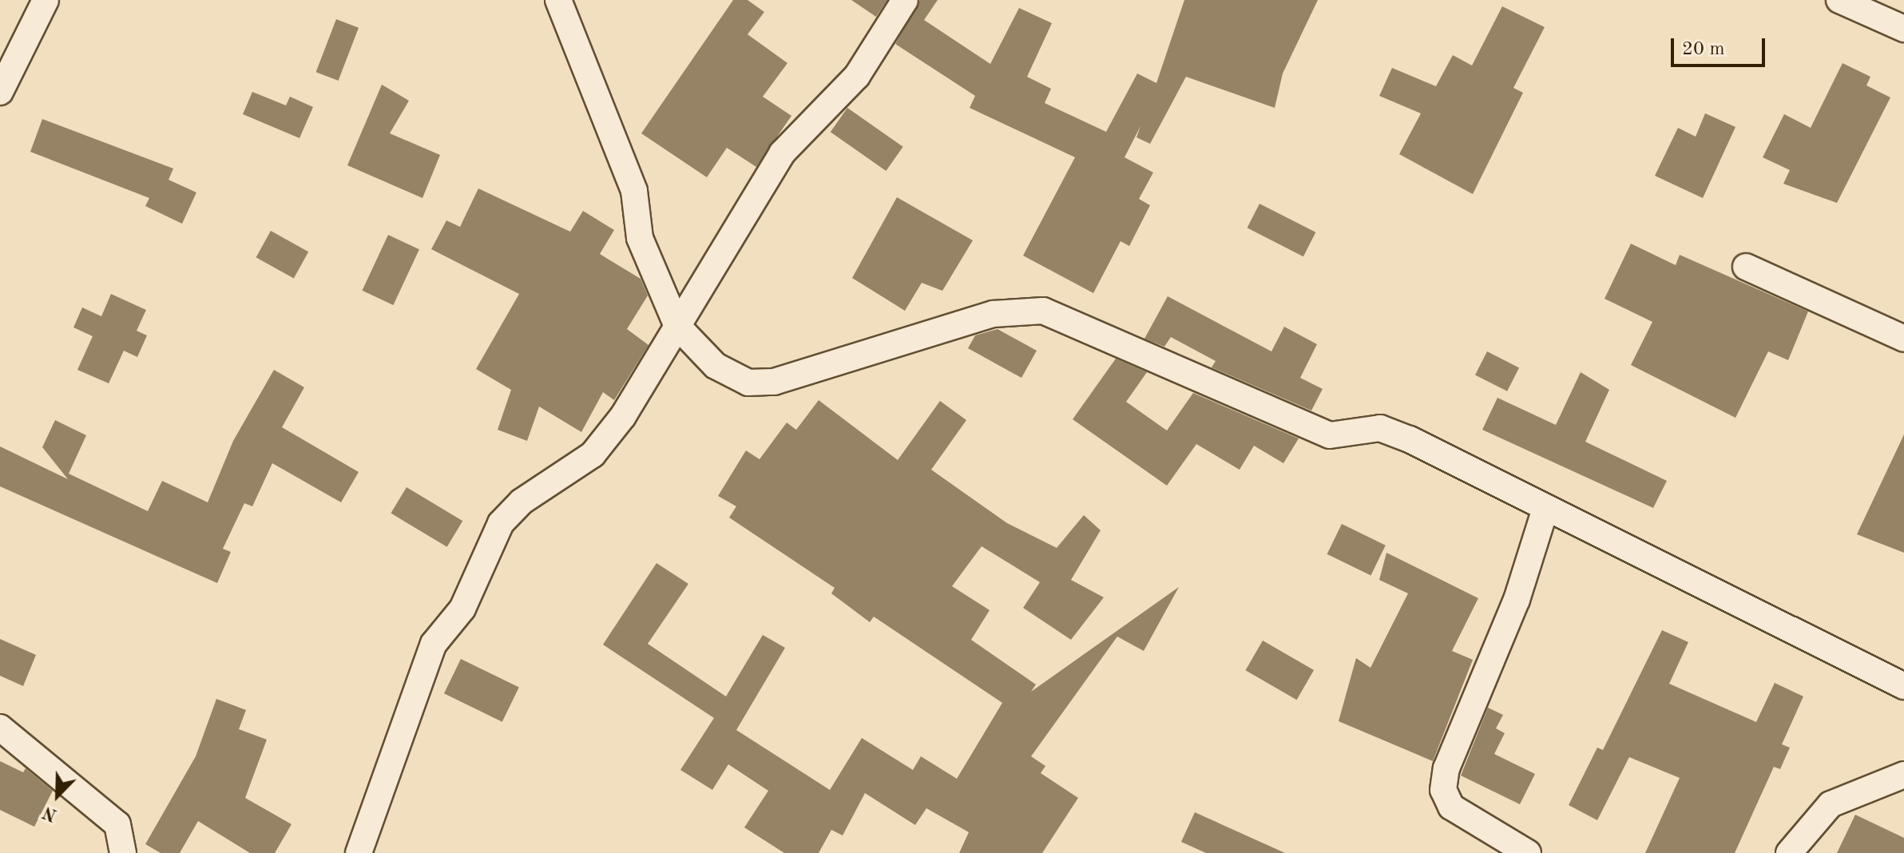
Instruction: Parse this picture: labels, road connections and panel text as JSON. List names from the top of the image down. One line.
{"scale_bar":"20 m","north":"bottom left"}
